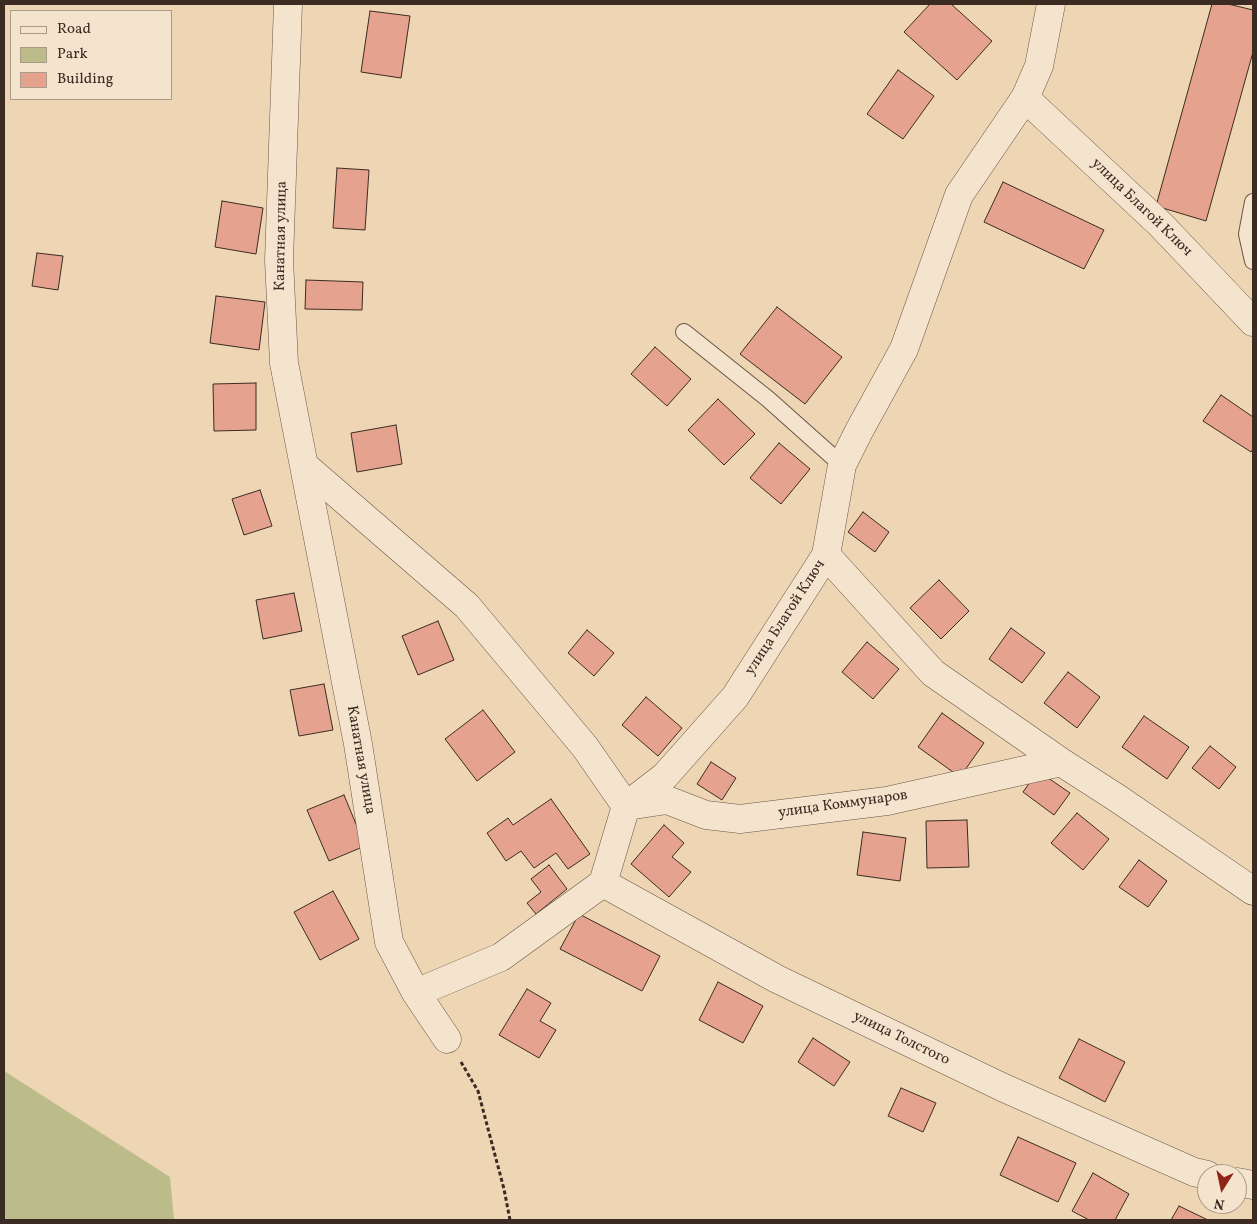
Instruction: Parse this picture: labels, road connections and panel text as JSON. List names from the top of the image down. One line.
{"streets":{"street":["улица Благой Ключ","Канатная улица","улица Коммунаров","улица Толстого"]},"crossings":[["улица Благой Ключ","улица Коммунаров"]],"legend":["Road","Park","Building"],"north":"bottom"}
